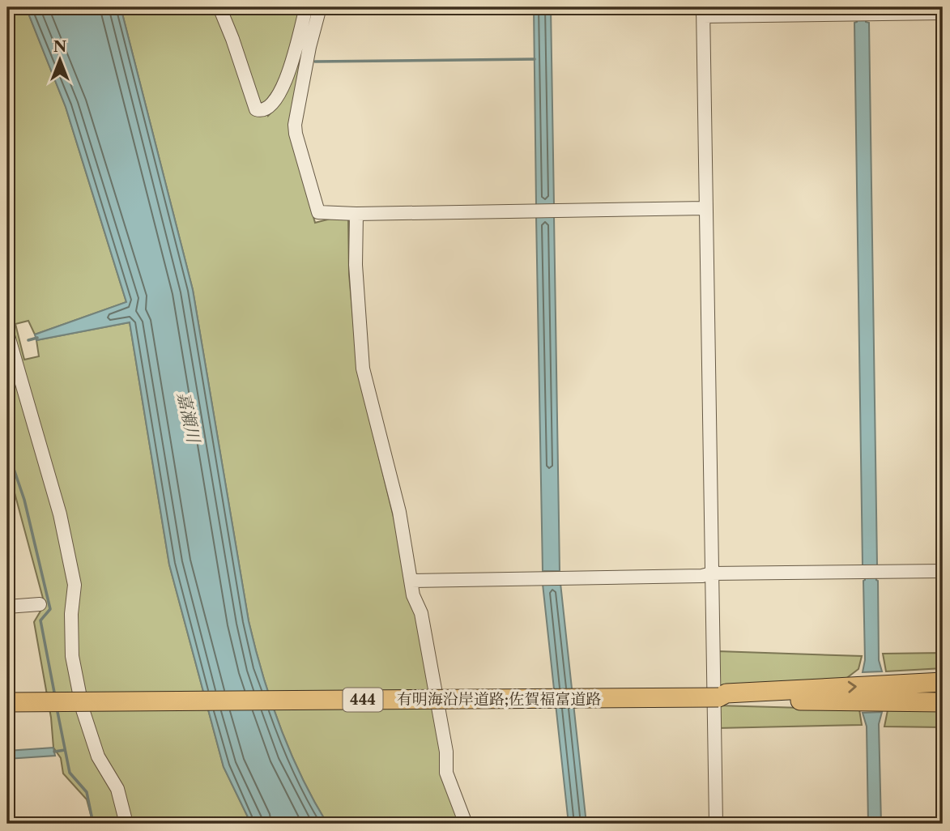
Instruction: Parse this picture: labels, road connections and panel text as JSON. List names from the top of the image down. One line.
{"streets":{"highway":["有明海沿岸道路;佐賀福富道路","444"]},"water":["嘉瀬川"],"north":"top"}
